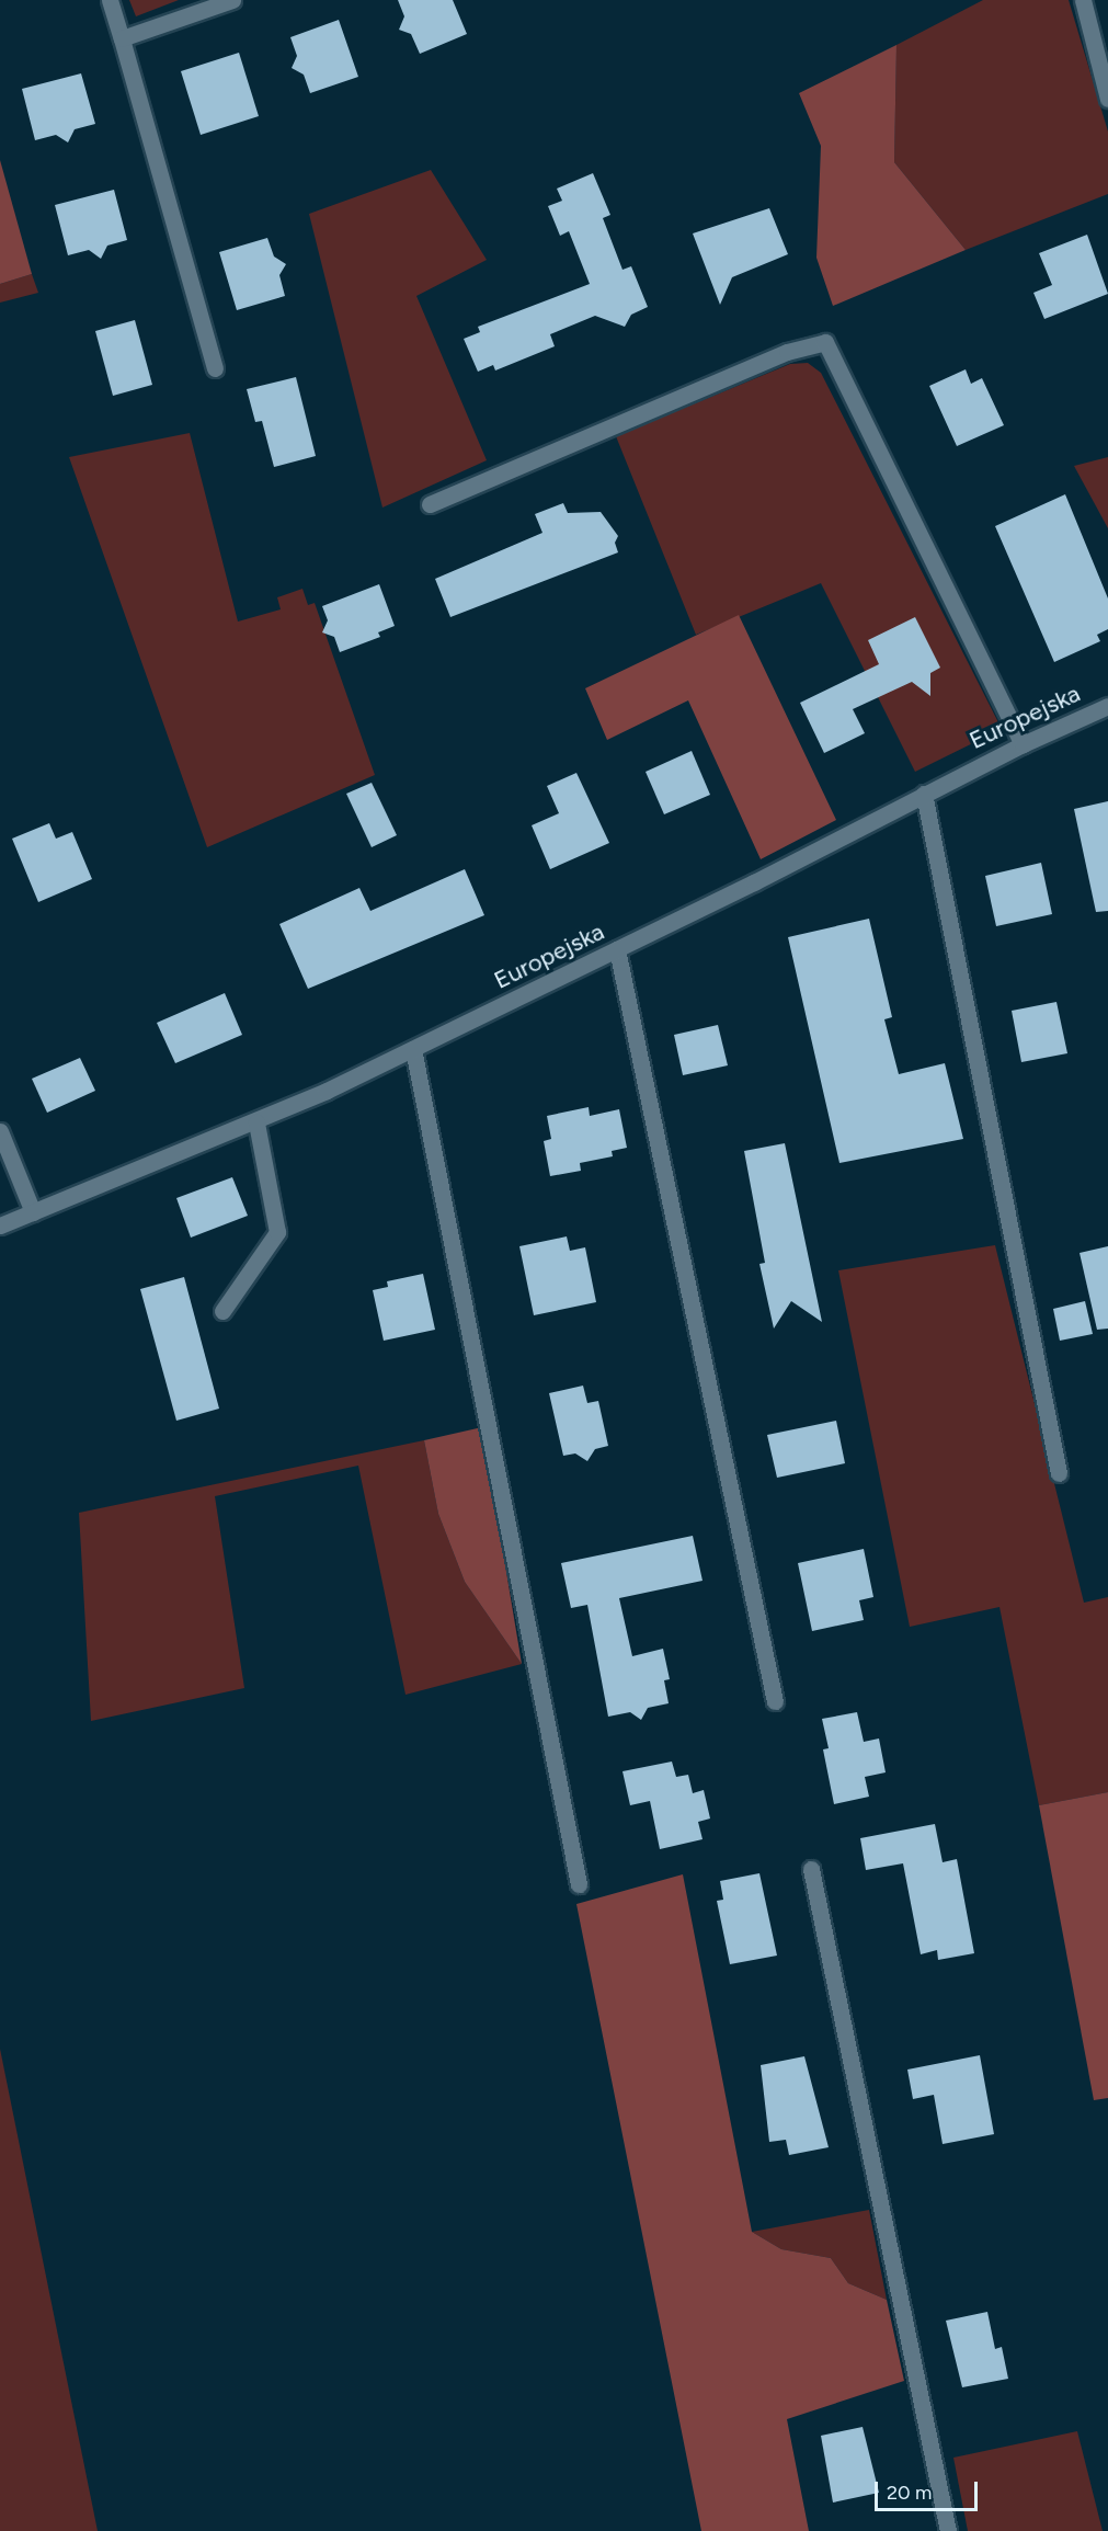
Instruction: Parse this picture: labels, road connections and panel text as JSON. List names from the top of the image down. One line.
{"streets":{"street":["Europejska"]},"scale_bar":"20 m"}
